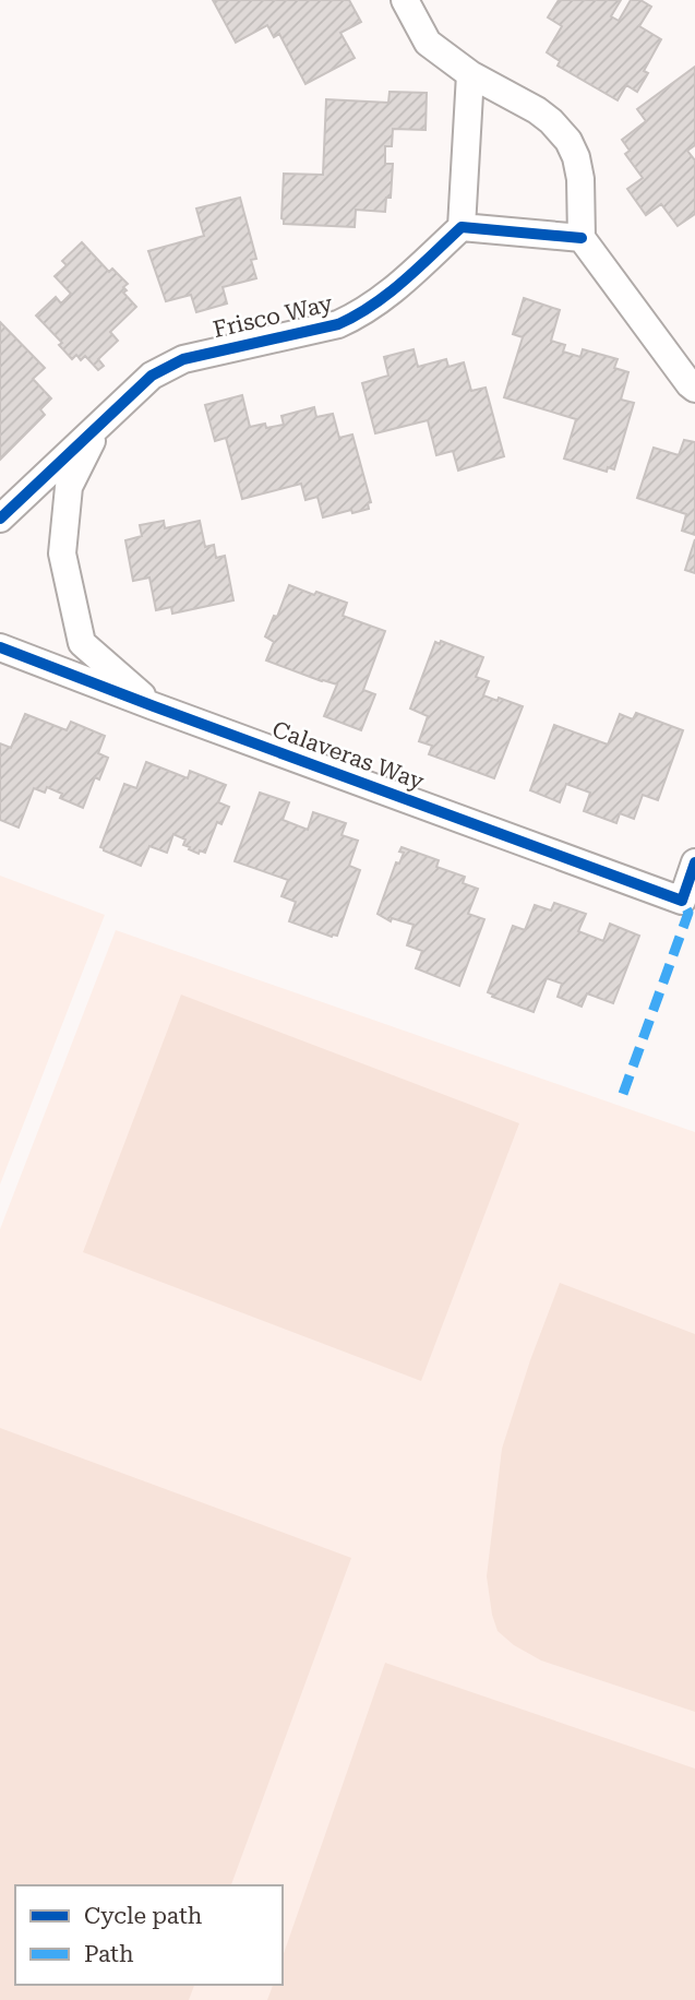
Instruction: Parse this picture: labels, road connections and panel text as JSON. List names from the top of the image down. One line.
{"streets":{"street":["Frisco Way","Calaveras Way"]},"legend":["Cycle path","Path"]}
